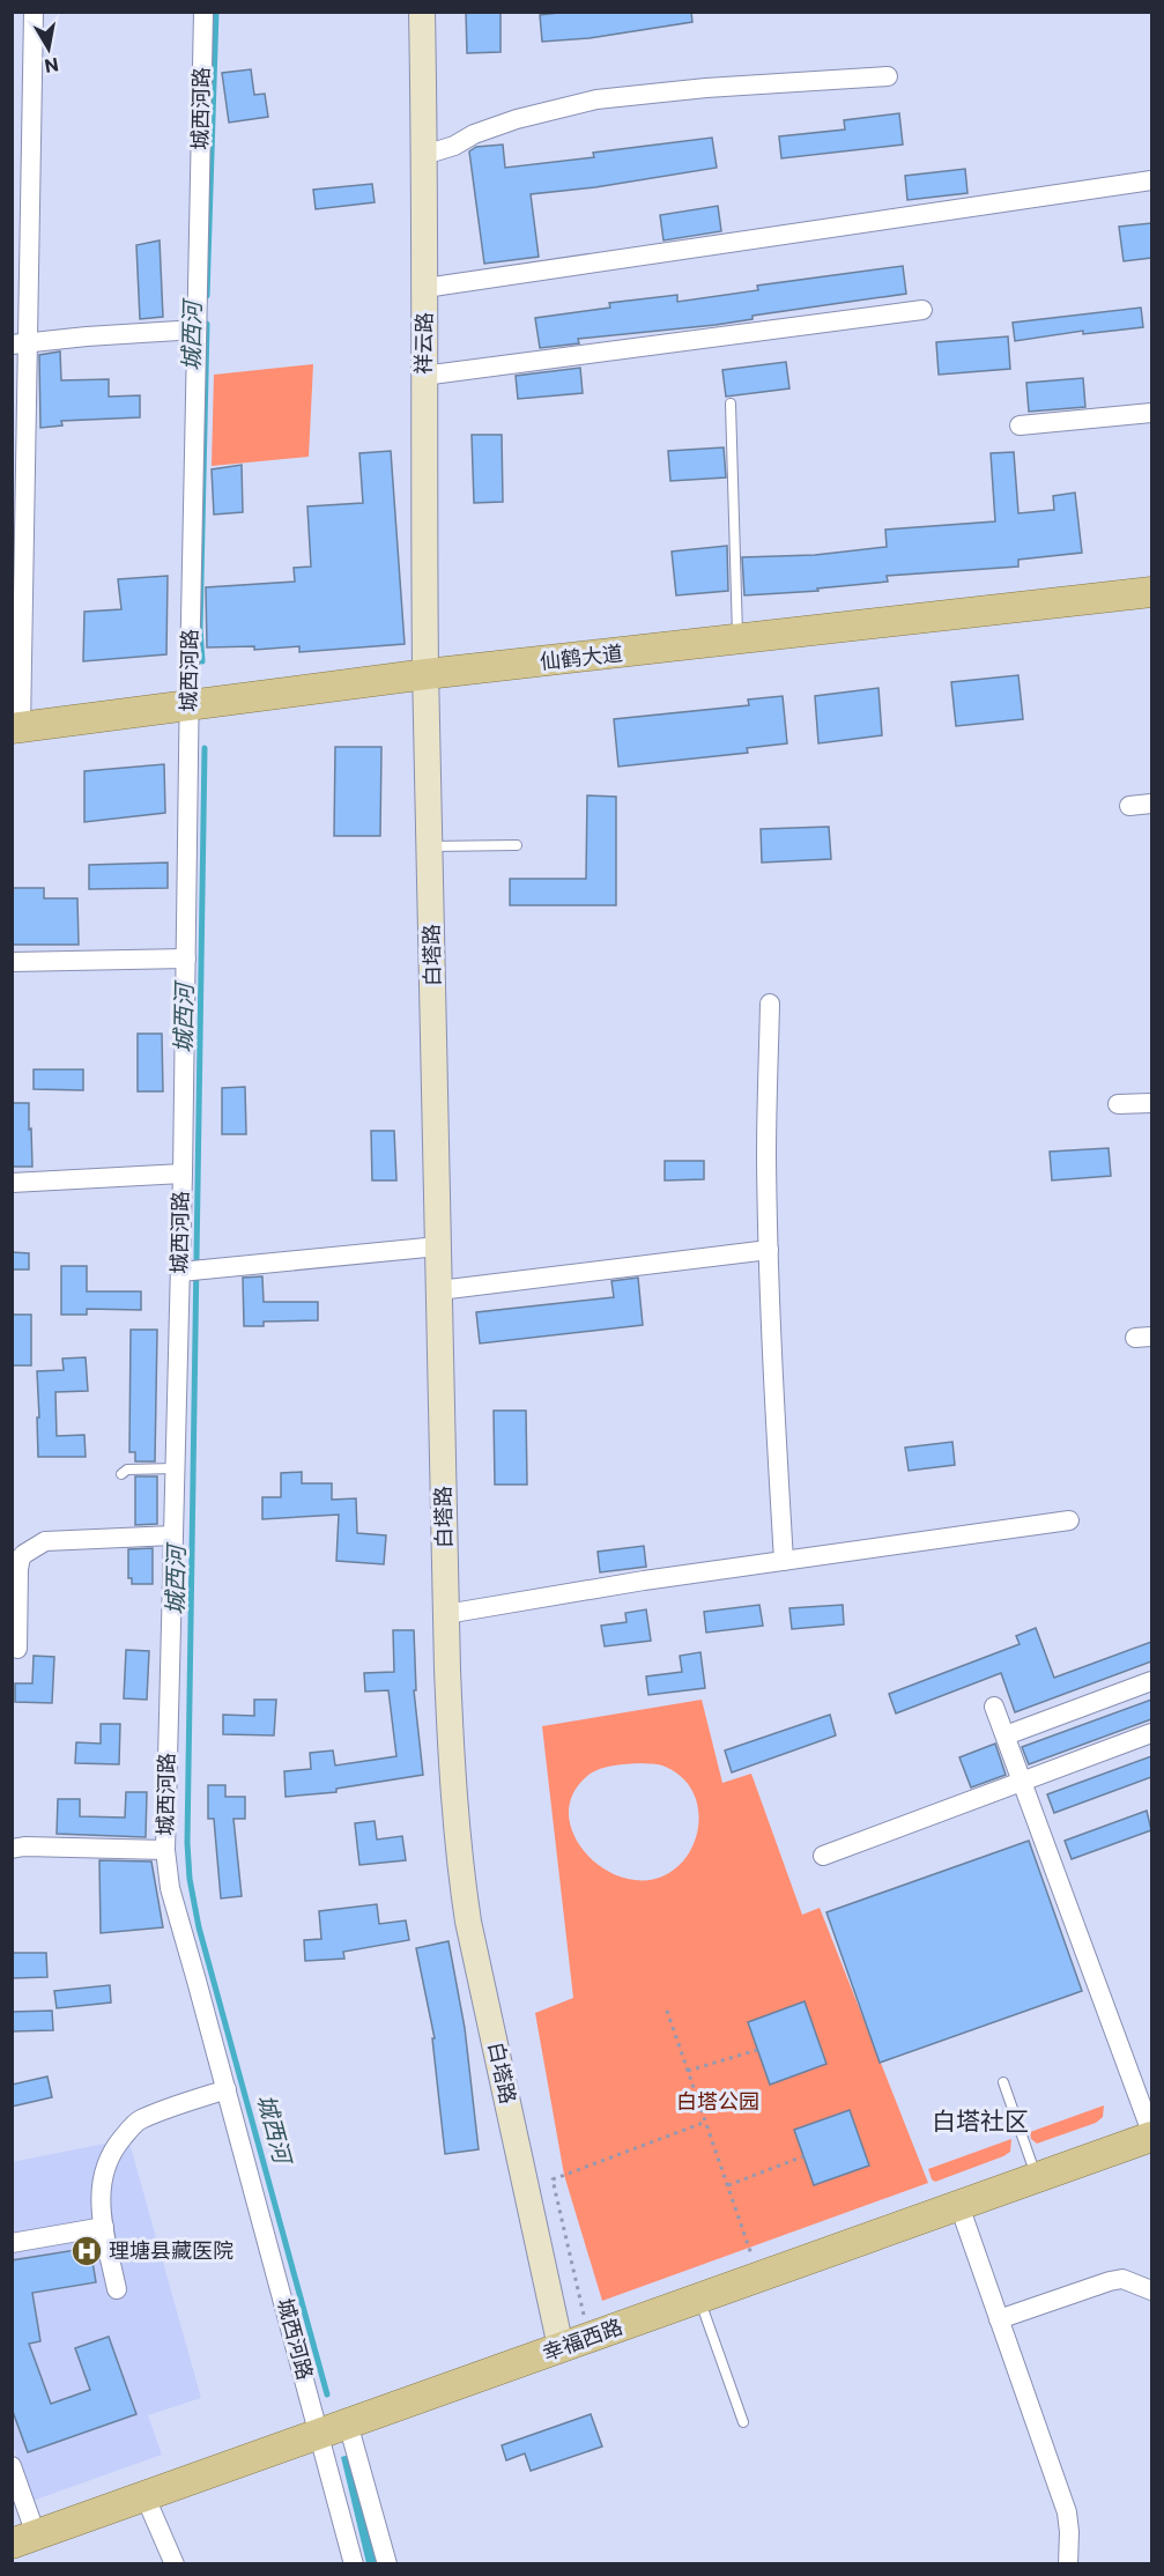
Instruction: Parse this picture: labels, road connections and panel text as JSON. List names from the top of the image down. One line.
{"streets":{"main road":["仙鹤大道","幸福西路"],"street":["城西河路","祥云路","白塔路"]},"crossings":[["城西河路","仙鹤大道"],["城西河路","幸福西路"],["祥云路","仙鹤大道"],["祥云路","白塔路"],["仙鹤大道","白塔路"],["白塔路","幸福西路"]],"districts":["白塔社区"],"water":["城西河"],"parks":["白塔公园"],"places":{"hospital":["理塘县藏医院"]},"north":"bottom"}
